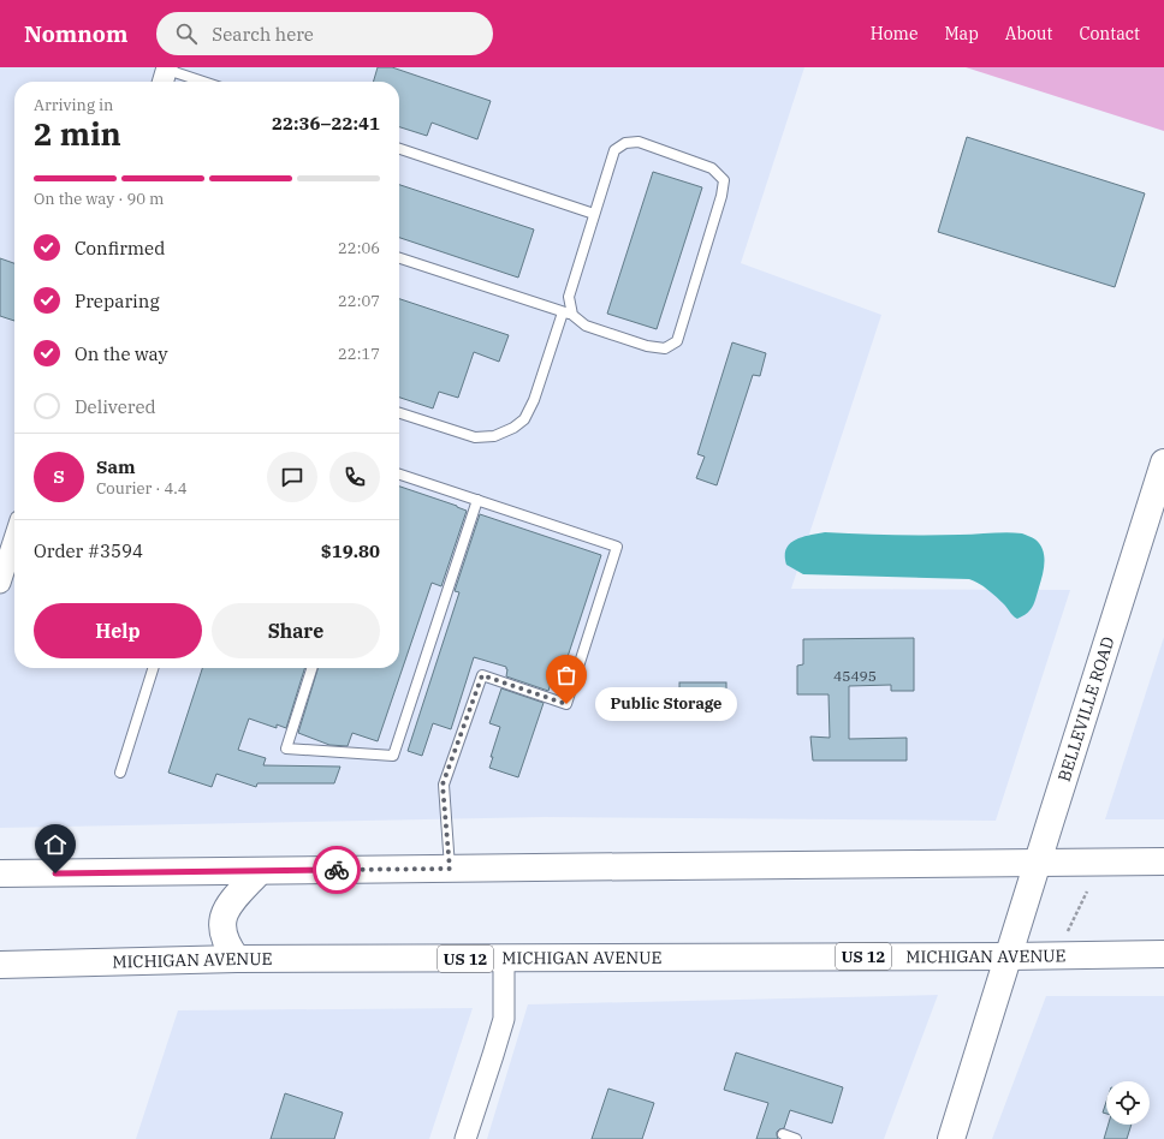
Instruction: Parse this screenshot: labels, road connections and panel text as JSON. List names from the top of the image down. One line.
{"streets":{"main road":["BELLEVILLE ROAD","US 12","MICHIGAN AVENUE"]},"crossings":[["BELLEVILLE ROAD","MICHIGAN AVENUE"]],"places":["Public Storage"],"house_numbers":["45495"],"page":{"header":"Nomnom","search":"Search here","nav":["Home","Map","About","Contact"],"heading":["2 min","Arriving in","22:36–22:41"],"panel":["Sam","Courier · 4.4","Order #3594","$19.80"],"bar":"On the way · 90 m","list":[["Confirmed","22:06"],["Preparing","22:07"],["On the way","22:17"],"Delivered"],"round":"S","buttons":["Help","Share"],"bubble":"Public Storage"}}
